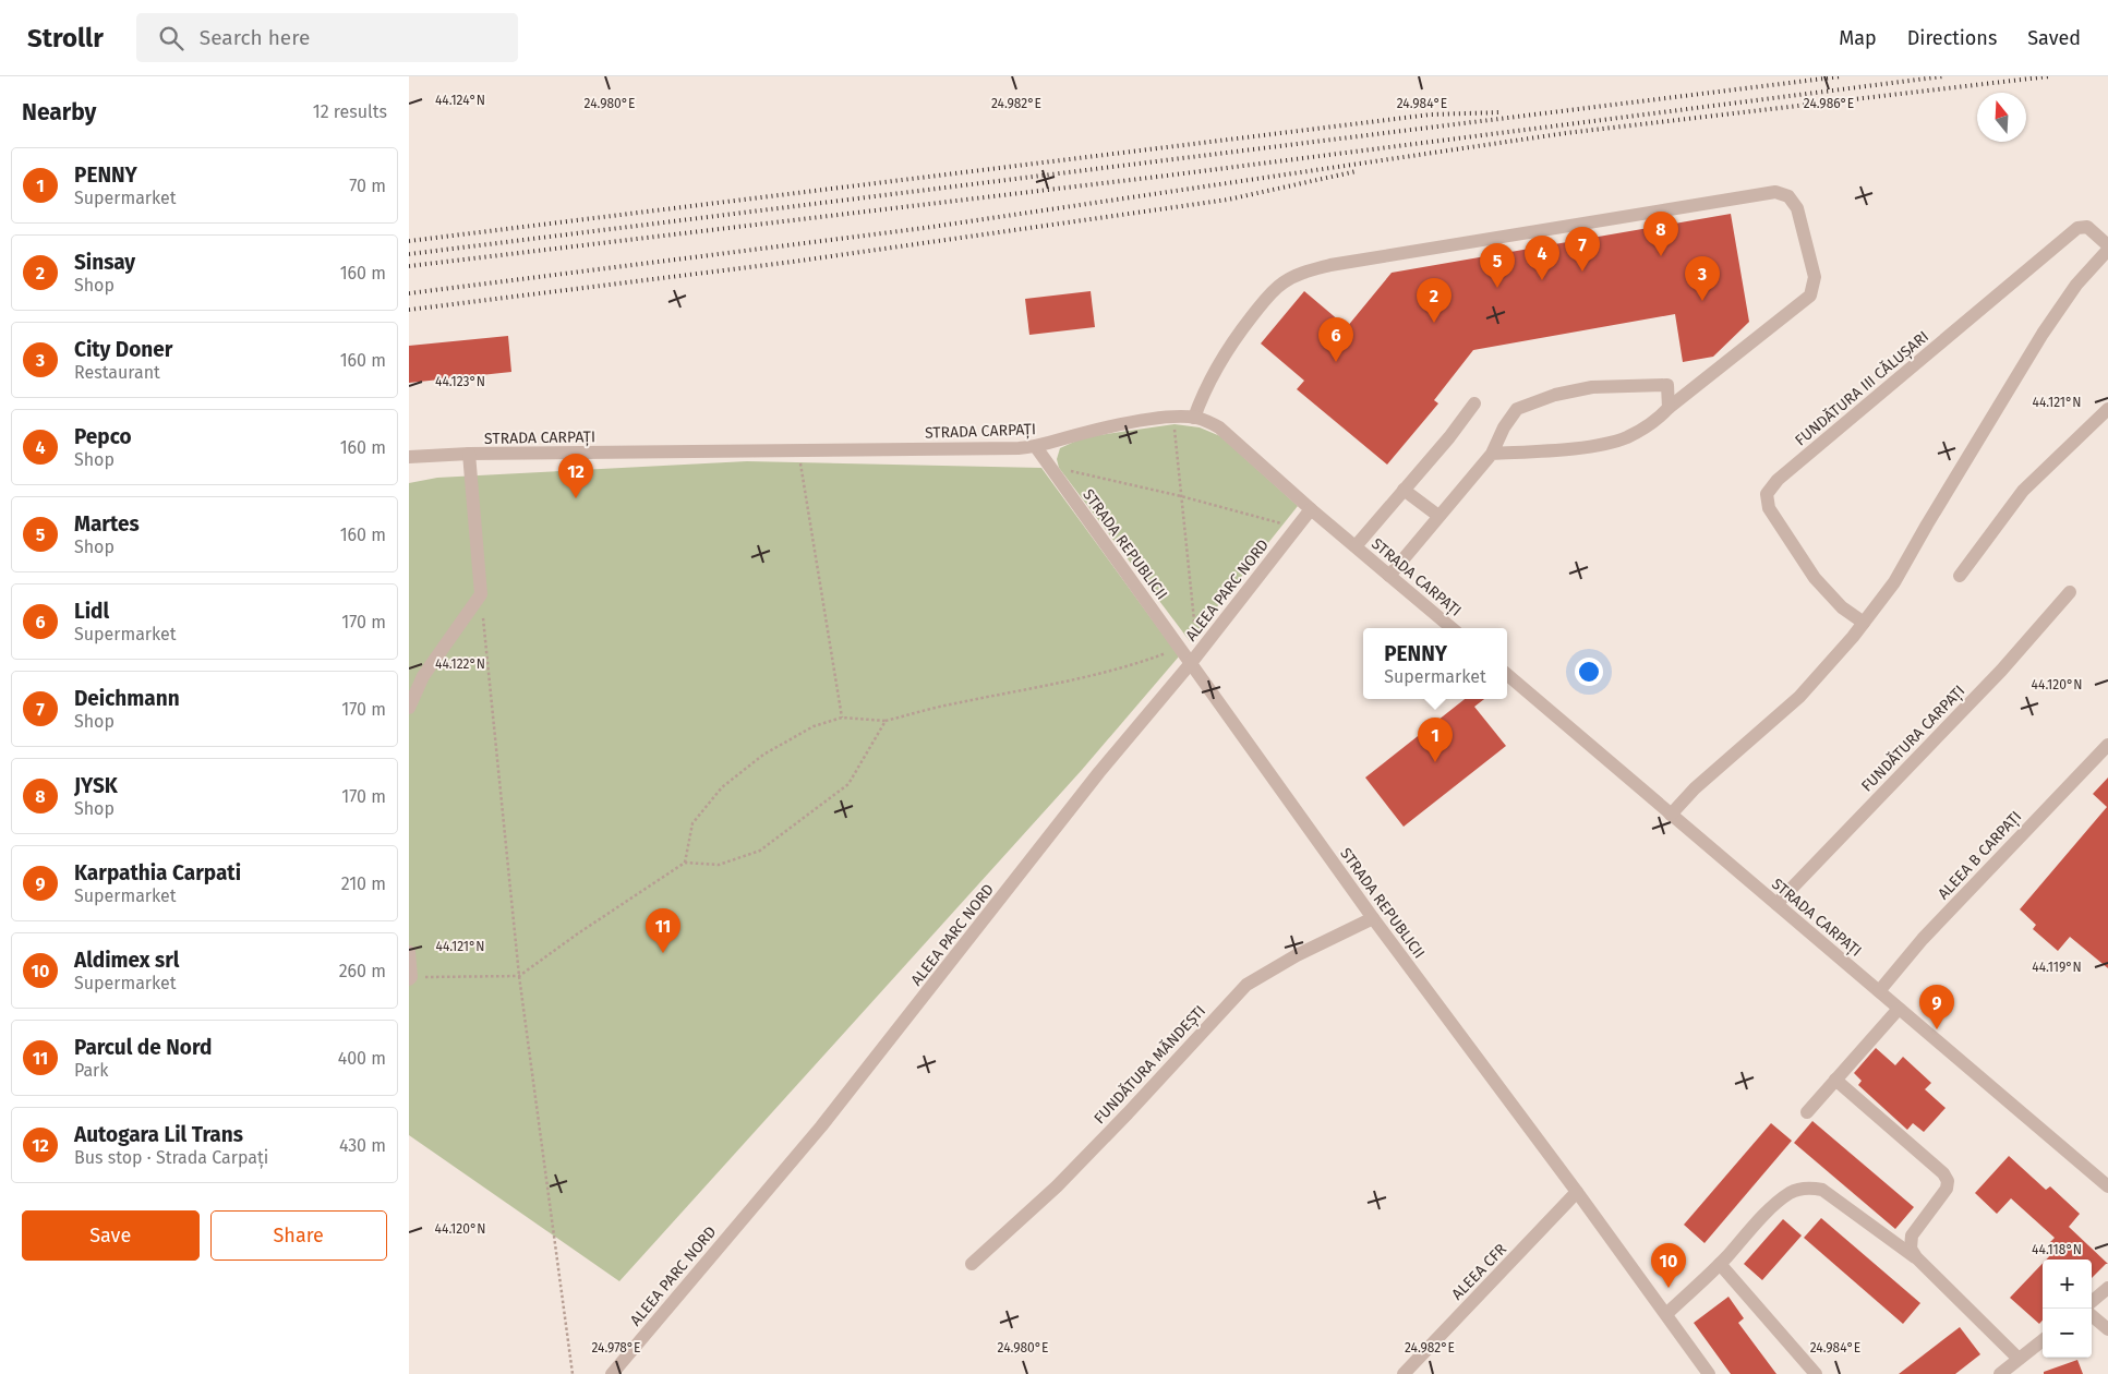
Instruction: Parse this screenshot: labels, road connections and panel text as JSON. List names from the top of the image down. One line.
{"streets":{"street":["FUNDĂTURA III CĂLUȘARI","STRADA CARPAȚI","STRADA REPUBLICII","ALEEA PARC NORD","FUNDĂTURA CARPAȚI","ALEEA B CARPAȚI","FUNDĂTURA MĂNDEȘTI","ALEEA CFR"]},"crossings":[["FUNDĂTURA III CĂLUȘARI","STRADA CARPAȚI"],["STRADA CARPAȚI","STRADA REPUBLICII"],["STRADA CARPAȚI","ALEEA PARC NORD"],["STRADA CARPAȚI","FUNDĂTURA CARPAȚI"],["STRADA CARPAȚI","ALEEA B CARPAȚI"],["STRADA REPUBLICII","ALEEA PARC NORD"],["STRADA REPUBLICII","FUNDĂTURA MĂNDEȘTI"],["STRADA REPUBLICII","ALEEA CFR"]],"north":"top","page":{"header":"Strollr","search":"Search here","nav":["Map","Directions","Saved"],"heading":["Nearby","12 results"],"list":[{"mark":"1","name":"PENNY","note":"Supermarket","value":"70 m"},{"mark":"2","name":"Sinsay","note":"Shop","value":"160 m"},{"mark":"3","name":"City Doner","note":"Restaurant","value":"160 m"},{"mark":"4","name":"Pepco","note":"Shop","value":"160 m"},{"mark":"5","name":"Martes","note":"Shop","value":"160 m"},{"mark":"6","name":"Lidl","note":"Supermarket","value":"170 m"},{"mark":"7","name":"Deichmann","note":"Shop","value":"170 m"},{"mark":"8","name":"JYSK","note":"Shop","value":"170 m"},{"mark":"9","name":"Karpathia Carpati","note":"Supermarket","value":"210 m"},{"mark":"10","name":"Aldimex srl","note":"Supermarket","value":"260 m"},{"mark":"11","name":"Parcul de Nord","note":"Park","value":"400 m"},{"mark":"12","name":"Autogara Lil Trans","note":"Bus stop · Strada Carpați","value":"430 m"}],"pins":["8","7","4","5","3","2","6","12","1","11","9","10"],"popup":["PENNY","Supermarket"],"buttons":["Save","Share"],"map_buttons":["+","−"]},"coordinates":["44.124°N","24.980°E","24.982°E","24.984°E","24.986°E","44.123°N","44.121°N","44.122°N","44.120°N","44.119°N","44.118°N","24.978°E"]}
